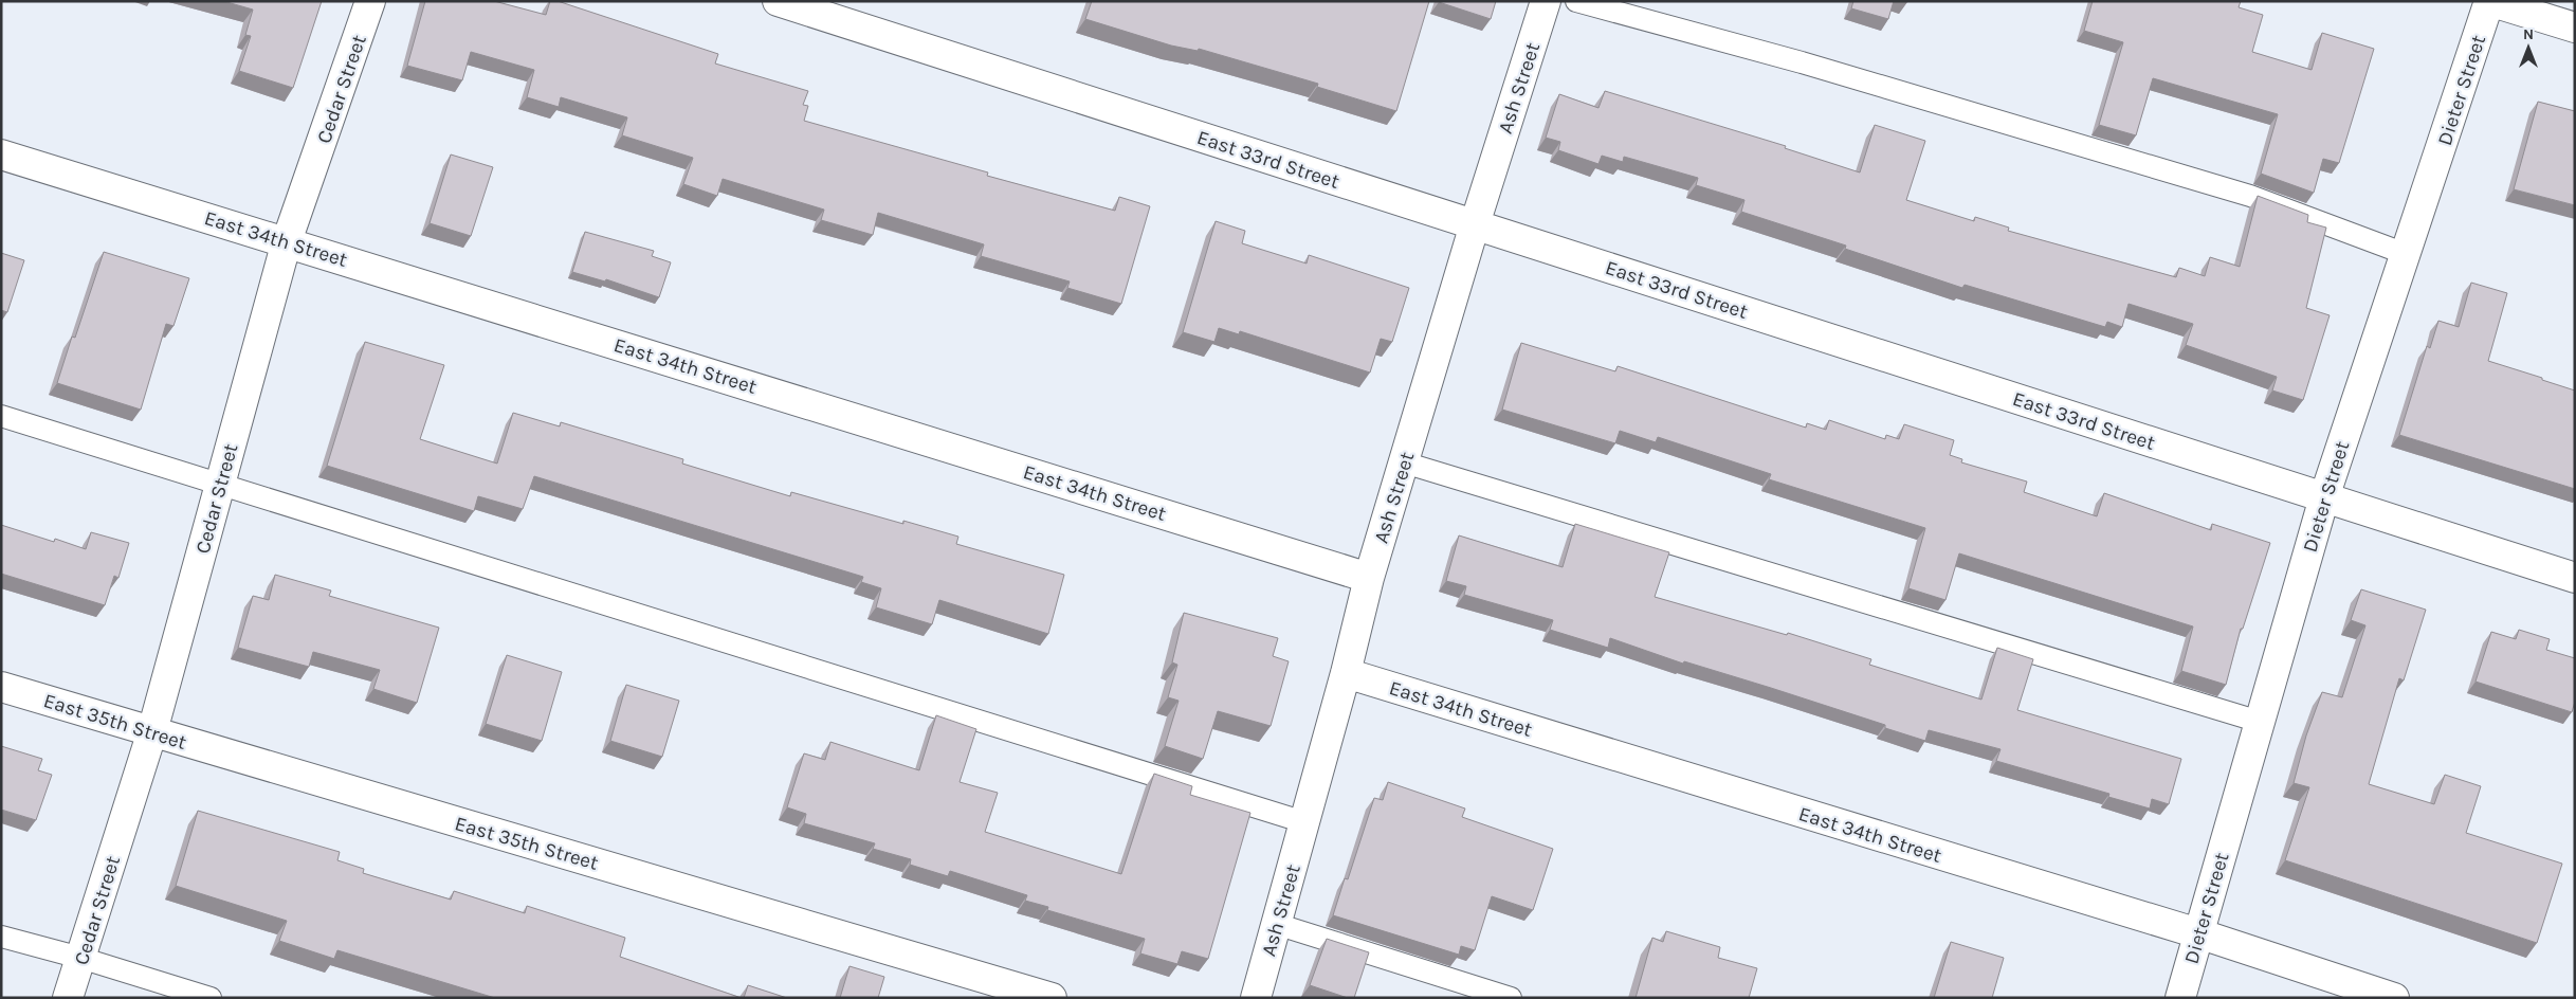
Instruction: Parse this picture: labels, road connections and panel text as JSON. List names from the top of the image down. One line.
{"streets":{"street":["Ash Street","Cedar Street","Dieter Street","East 33rd Street","East 34th Street","East 35th Street"]},"crossings":[["Ash Street","East 33rd Street"],["Ash Street","East 34th Street"],["Cedar Street","East 34th Street"],["Cedar Street","East 35th Street"],["Dieter Street","East 33rd Street"],["Dieter Street","East 34th Street"]],"north":"top"}
